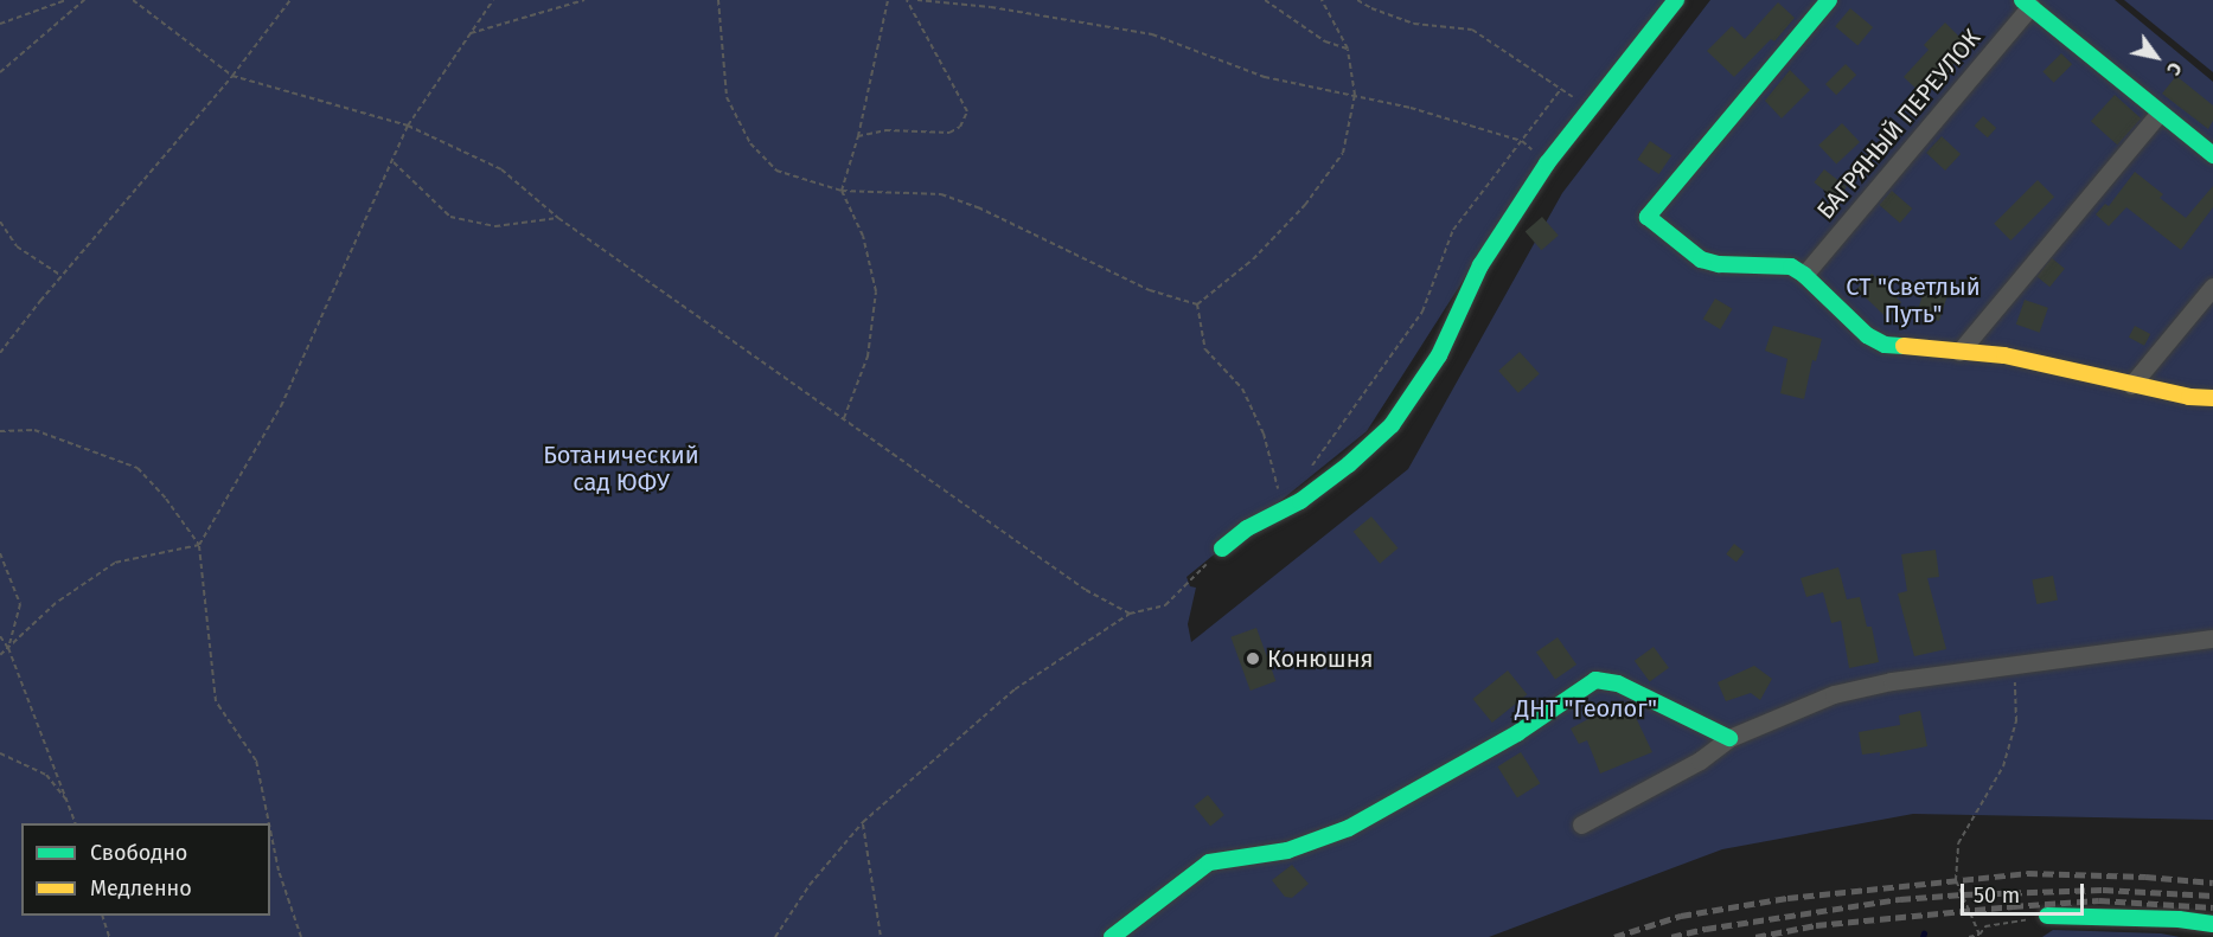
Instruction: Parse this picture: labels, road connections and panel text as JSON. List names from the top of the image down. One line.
{"streets":{"street":["БАГРЯНЫЙ ПЕРЕУЛОК"]},"parks":["СТ \"Светлый Путь\"","Ботанический сад ЮФУ","ДНТ \"Геолог\""],"places":["Конюшня"],"legend":["Свободно","Медленно"],"scale_bar":"50 m","north":"bottom right"}
